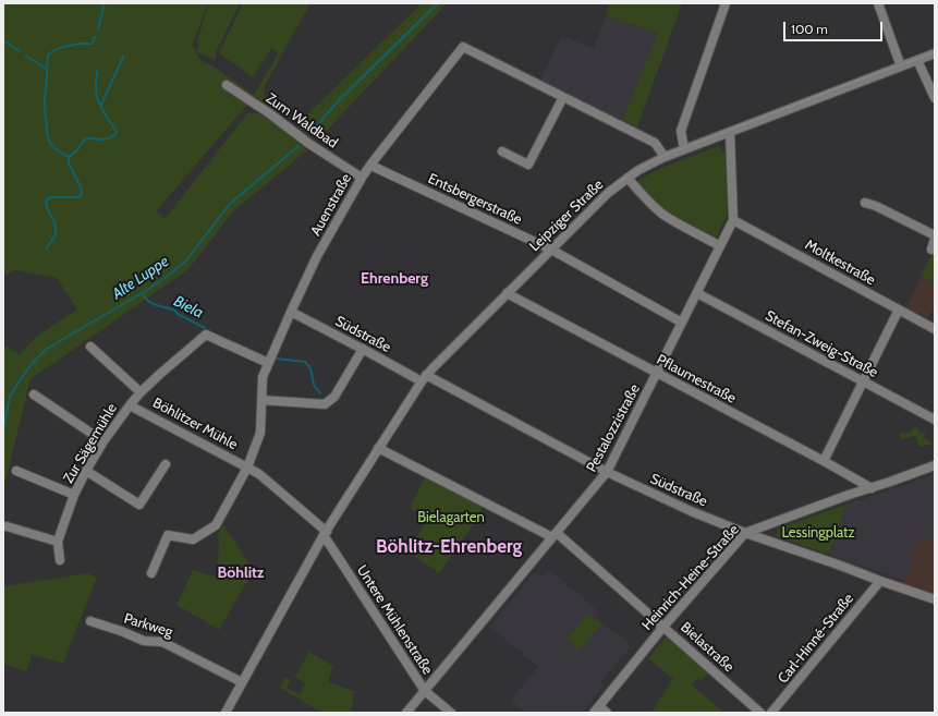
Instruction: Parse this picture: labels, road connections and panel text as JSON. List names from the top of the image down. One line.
{"streets":{"street":["Zum Waldbad","Entsbergerstraße","Auenstraße","Leipziger Straße","Moltkestraße","Südstraße","Stefan-Zweig-Straße","Pflaumestraße","Böhlitzer Mühle","Pestalozzistraße","Zur Sägemühle","Heinrich-Heine-Straße","Untere Mühlenstraße","Parkweg","Carl-Hinné-Straße","Bielastraße"]},"crossings":[["Zum Waldbad","Auenstraße"],["Entsbergerstraße","Auenstraße"],["Entsbergerstraße","Leipziger Straße"],["Entsbergerstraße","Pestalozzistraße"],["Auenstraße","Leipziger Straße"],["Auenstraße","Südstraße"],["Auenstraße","Böhlitzer Mühle"],["Auenstraße","Zur Sägemühle"],["Auenstraße","Untere Mühlenstraße"],["Leipziger Straße","Südstraße"],["Leipziger Straße","Pflaumestraße"],["Leipziger Straße","Pestalozzistraße"],["Leipziger Straße","Untere Mühlenstraße"],["Leipziger Straße","Parkweg"],["Leipziger Straße","Bielastraße"],["Moltkestraße","Pestalozzistraße"],["Südstraße","Pestalozzistraße"],["Südstraße","Heinrich-Heine-Straße"],["Südstraße","Carl-Hinné-Straße"],["Stefan-Zweig-Straße","Pestalozzistraße"],["Pflaumestraße","Pestalozzistraße"],["Pflaumestraße","Heinrich-Heine-Straße"],["Böhlitzer Mühle","Zur Sägemühle"],["Böhlitzer Mühle","Untere Mühlenstraße"],["Pestalozzistraße","Untere Mühlenstraße"],["Pestalozzistraße","Bielastraße"],["Heinrich-Heine-Straße","Bielastraße"]],"districts":["Ehrenberg","Böhlitz-Ehrenberg","Böhlitz"],"water":["Alte Luppe","Biela"],"parks":["Bielagarten","Lessingplatz"],"scale_bar":"100 m"}
